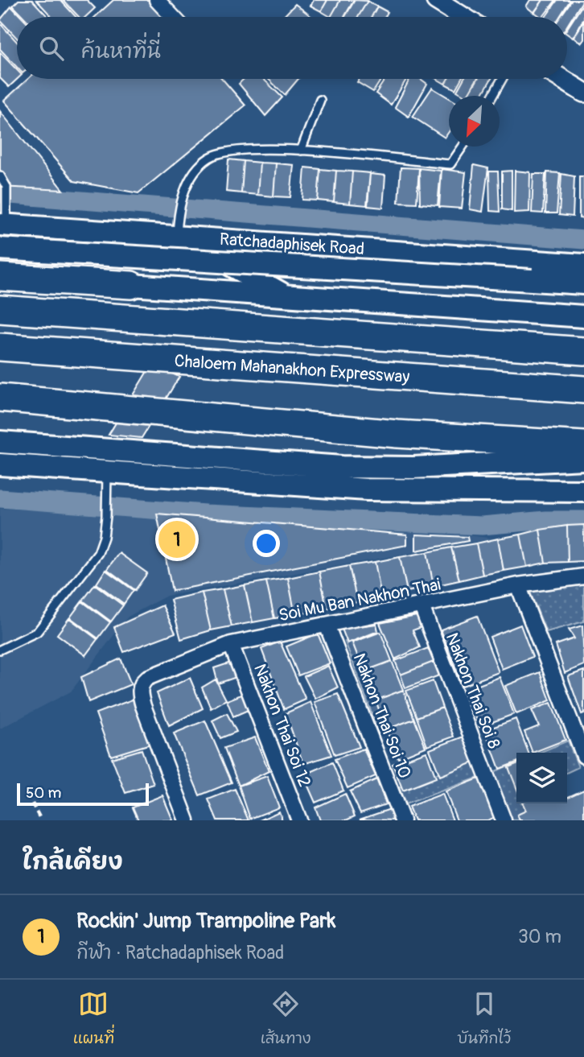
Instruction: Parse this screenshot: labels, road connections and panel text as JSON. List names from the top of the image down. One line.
{"streets":{"highway":["Chaloem Mahanakhon Expressway"],"main road":["Ratchadaphisek Road"],"street":["Soi Mu Ban Nakhon Thai","Nakhon Thai Soi 8","Nakhon Thai Soi 10","Nakhon Thai Soi 12"]},"crossings":[["Soi Mu Ban Nakhon Thai","Nakhon Thai Soi 8"],["Soi Mu Ban Nakhon Thai","Nakhon Thai Soi 10"],["Soi Mu Ban Nakhon Thai","Nakhon Thai Soi 12"]],"scale_bar":"50 m","north":"bottom left","page":{"search":"ค้นหาที่นี่","pins":"1","scale":"50 m","heading":"ใกล้เคียง","list":[{"mark":"1","name":"Rockin' Jump Trampoline Park","note":"กีฬา · Ratchadaphisek Road","value":"30 m"}],"nav":["แผนที่","เส้นทาง","บันทึกไว้"]}}
